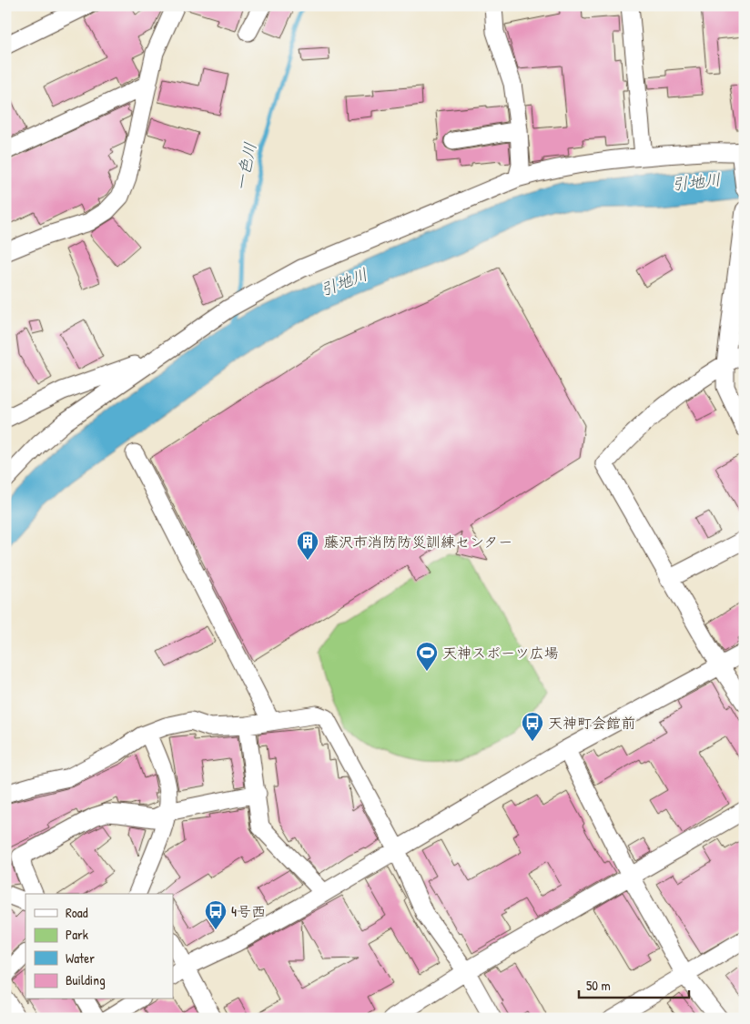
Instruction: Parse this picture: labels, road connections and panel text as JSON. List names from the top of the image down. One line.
{"water":["一色川","引地川"],"places":{"building":["藤沢市消防防災訓練センター"],"sports":["天神スポーツ広場"],"bus stop":["天神町会館前","4号西"]},"legend":["Road","Park","Water","Building"],"scale_bar":"50 m"}
